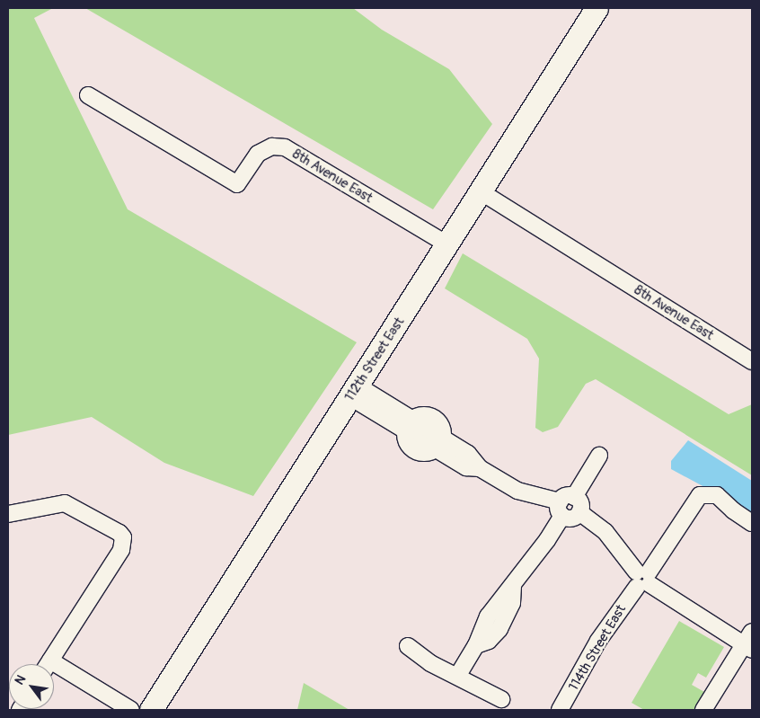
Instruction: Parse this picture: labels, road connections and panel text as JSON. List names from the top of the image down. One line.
{"streets":{"main road":["112th Street East"],"street":["8th Avenue East","114th Street East"]},"crossings":[["8th Avenue East","112th Street East"]],"north":"top left"}
